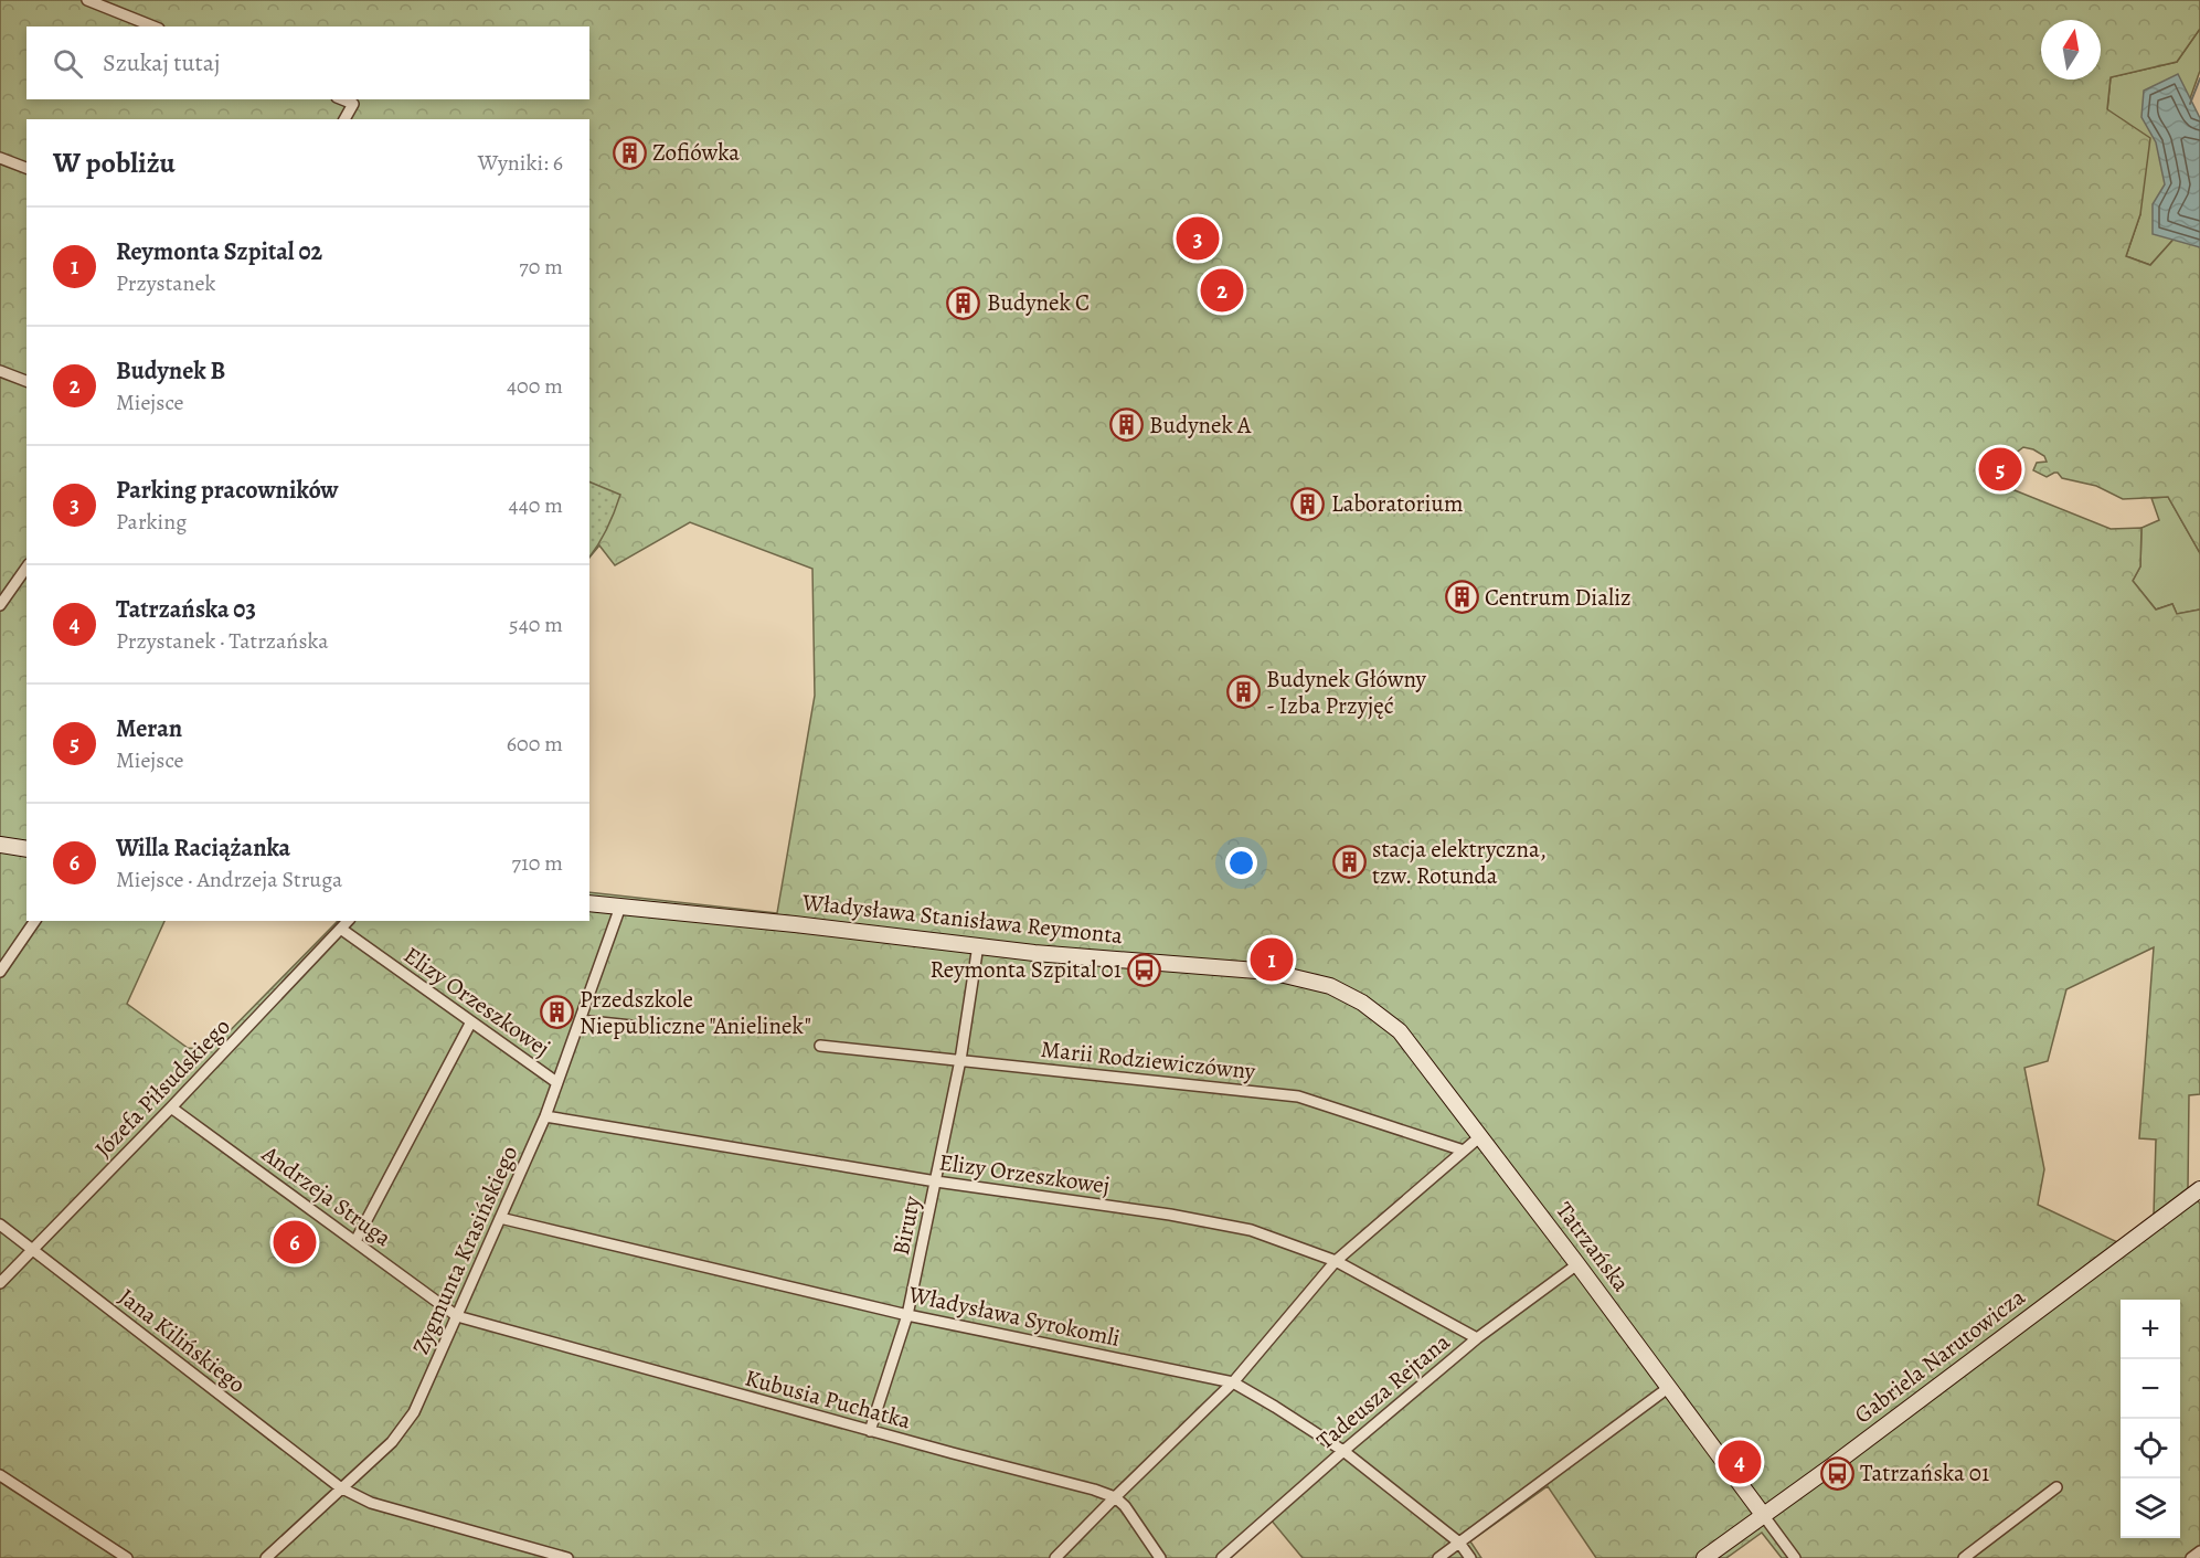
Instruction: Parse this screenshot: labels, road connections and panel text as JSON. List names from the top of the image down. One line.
{"streets":{"street":["Władysława Stanisława Reymonta","Elizy Orzeszkowej","Marii Rodziewiczówny","Józefa Piłsudskiego","Andrzeja Struga","Biruty","Tatrzańska","Zygmunta Krasińskiego","Władysława Syrokomli","Jana Kilińskiego","Gabriela Narutowicza","Tadeusza Rejtana","Kubusia Puchatka"]},"crossings":[["Władysława Stanisława Reymonta","Biruty"],["Władysława Stanisława Reymonta","Tatrzańska"],["Władysława Stanisława Reymonta","Zygmunta Krasińskiego"],["Elizy Orzeszkowej","Józefa Piłsudskiego"],["Elizy Orzeszkowej","Biruty"],["Elizy Orzeszkowej","Zygmunta Krasińskiego"],["Elizy Orzeszkowej","Tadeusza Rejtana"],["Marii Rodziewiczówny","Biruty"],["Józefa Piłsudskiego","Andrzeja Struga"],["Józefa Piłsudskiego","Jana Kilińskiego"],["Andrzeja Struga","Zygmunta Krasińskiego"],["Andrzeja Struga","Kubusia Puchatka"],["Biruty","Władysława Syrokomli"],["Biruty","Kubusia Puchatka"],["Tatrzańska","Gabriela Narutowicza"],["Tatrzańska","Tadeusza Rejtana"],["Zygmunta Krasińskiego","Władysława Syrokomli"],["Zygmunta Krasińskiego","Jana Kilińskiego"],["Zygmunta Krasińskiego","Kubusia Puchatka"],["Władysława Syrokomli","Tadeusza Rejtana"]],"places":{"building":["Zofiówka","Budynek C","Budynek A","Laboratorium","Centrum Dializ","Budynek Główny - Izba Przyjęć","stacja elektryczna, tzw. Rotunda","Przedszkole Niepubliczne \"Anielinek\""],"bus stop":["Reymonta Szpital 01","Tatrzańska 01"]},"north":"top","page":{"search":"Szukaj tutaj","heading":["W pobliżu","Wyniki: 6"],"list":[{"mark":"1","name":"Reymonta Szpital 02","note":"Przystanek","value":"70 m"},{"mark":"2","name":"Budynek B","note":"Miejsce","value":"400 m"},{"mark":"3","name":"Parking pracowników","note":"Parking","value":"440 m"},{"mark":"4","name":"Tatrzańska 03","note":"Przystanek · Tatrzańska","value":"540 m"},{"mark":"5","name":"Meran","note":"Miejsce","value":"600 m"},{"mark":"6","name":"Willa Raciążanka","note":"Miejsce · Andrzeja Struga","value":"710 m"}],"pins":["3","2","5","1","6","4"],"map_buttons":["+","−"]}}
